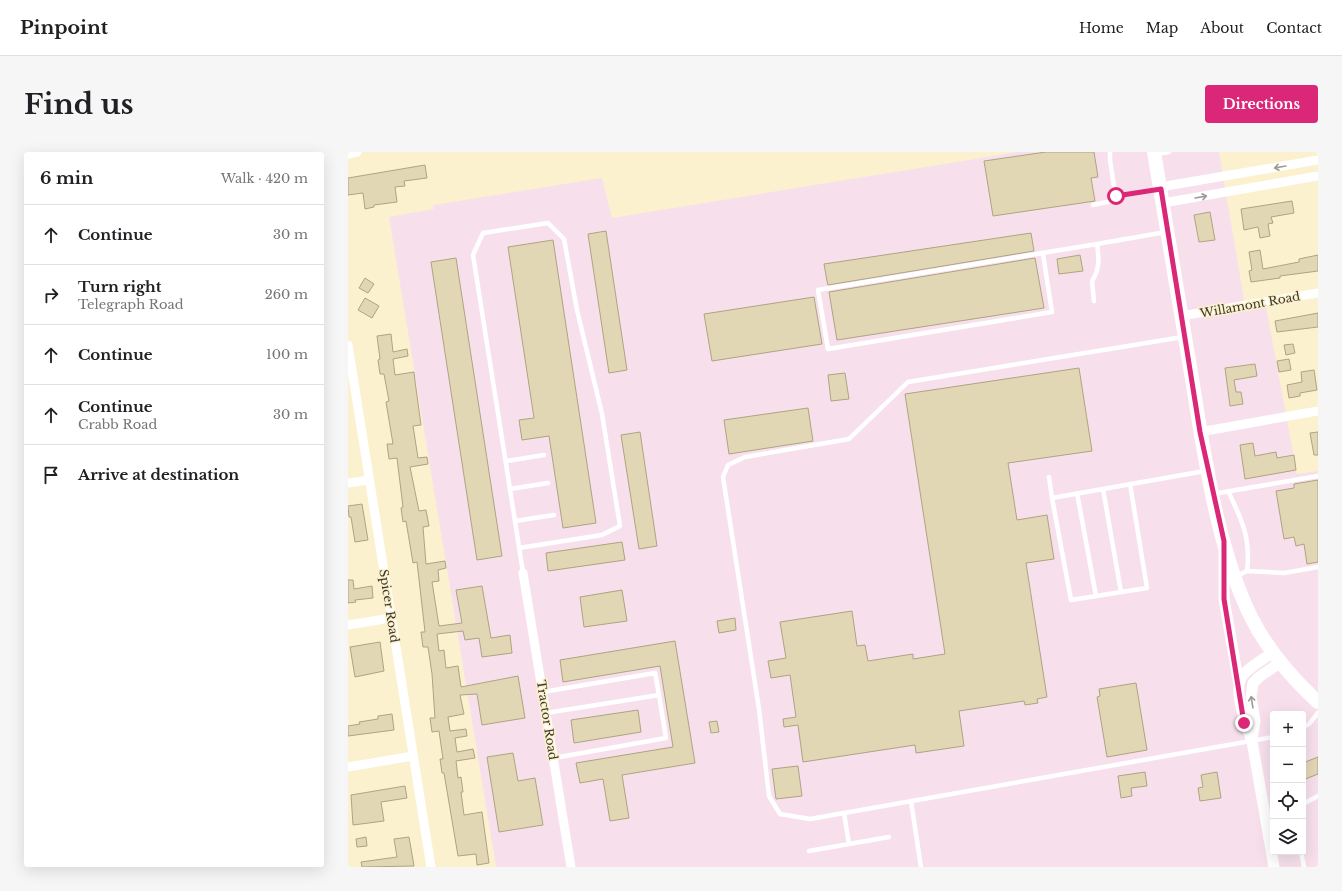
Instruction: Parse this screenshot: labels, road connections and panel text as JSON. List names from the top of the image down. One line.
{"streets":{"street":["Willamont Road","Spicer Road","Tractor Road"]},"page":{"header":"Pinpoint","nav":["Home","Map","About","Contact"],"buttons":"Directions","title":"Find us","heading":["6 min","Walk · 420 m"],"list":[["Continue","30 m"],["Turn right","Telegraph Road","260 m"],["Continue","100 m"],["Continue","Crabb Road","30 m"],"Arrive at destination"],"map_buttons":["+","−"]}}
